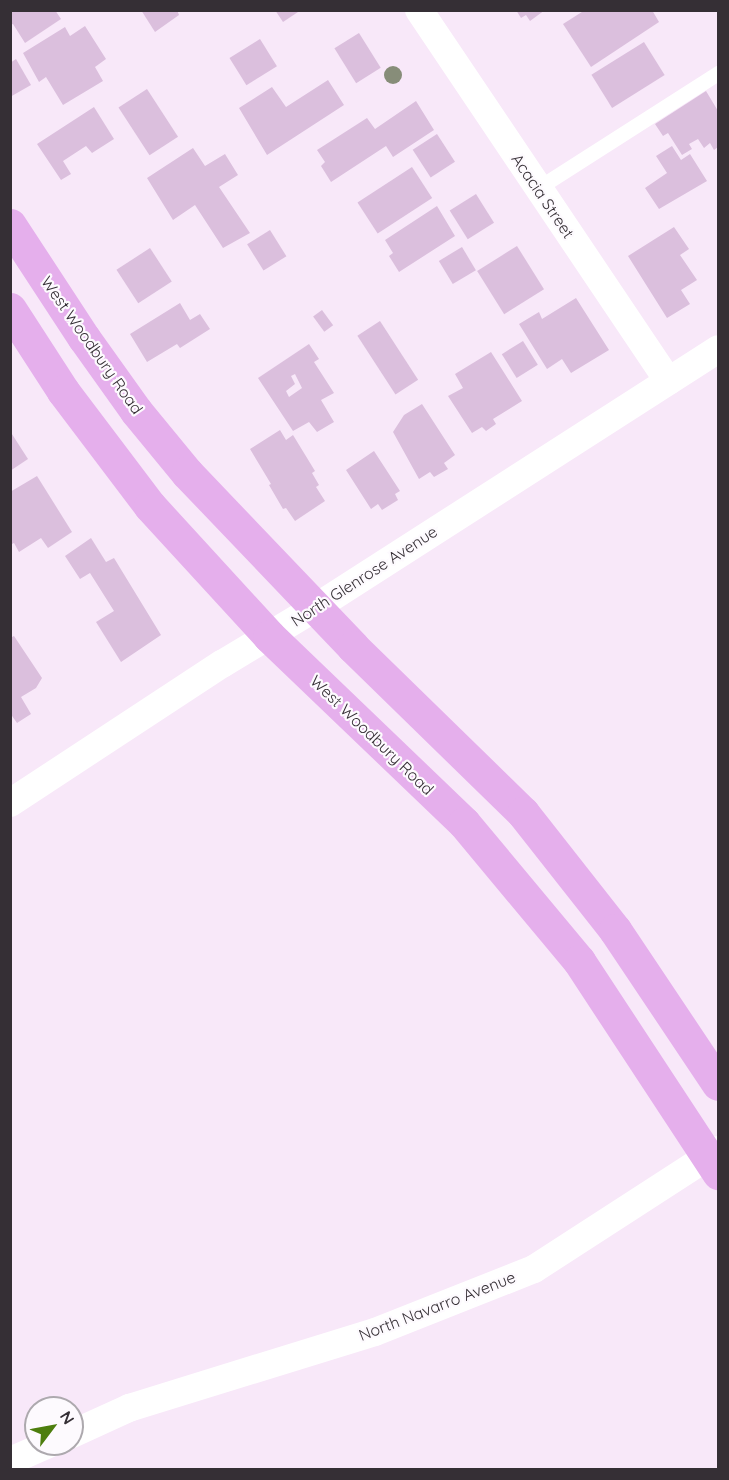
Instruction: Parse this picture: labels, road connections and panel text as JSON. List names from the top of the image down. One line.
{"streets":{"main road":["West Woodbury Road"],"street":["Acacia Street","North Glenrose Avenue","North Navarro Avenue"]},"crossings":[["Acacia Street","North Glenrose Avenue"],["West Woodbury Road","North Glenrose Avenue"],["West Woodbury Road","North Navarro Avenue"]],"north":"top right"}
